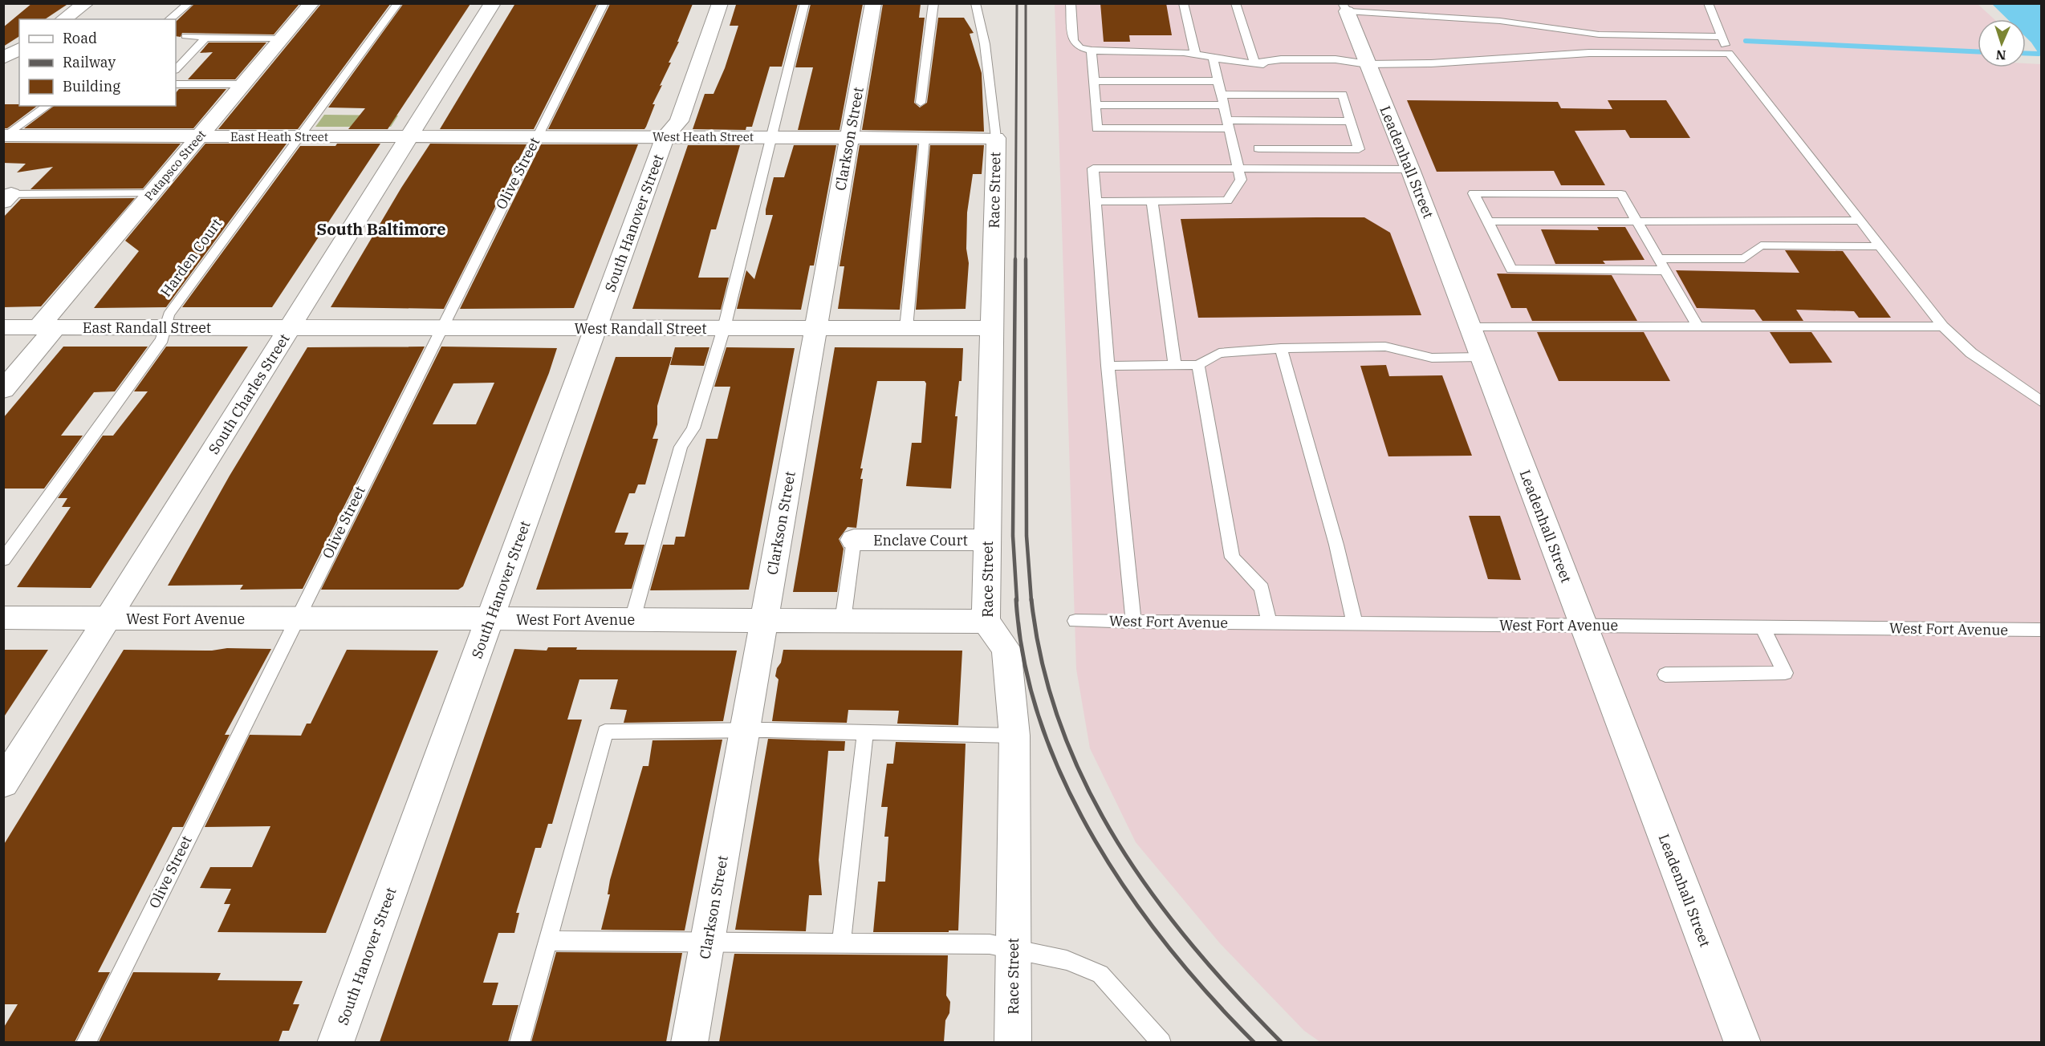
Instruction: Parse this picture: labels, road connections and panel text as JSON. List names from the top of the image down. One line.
{"streets":{"street":["East Heath Street","West Heath Street","Clarkson Street","Leadenhall Street","Patapsco Street","Race Street","South Hanover Street","East Randall Street","West Randall Street","South Charles Street","Enclave Court","West Fort Avenue"],"lane":["Olive Street","Harden Court"]},"crossings":[["East Heath Street","West Heath Street"],["East Heath Street","Patapsco Street"],["East Heath Street","Harden Court"],["East Heath Street","South Charles Street"],["West Heath Street","Clarkson Street"],["West Heath Street","Olive Street"],["West Heath Street","Race Street"],["West Heath Street","South Hanover Street"],["West Heath Street","South Charles Street"],["Clarkson Street","West Randall Street"],["Clarkson Street","West Fort Avenue"],["Leadenhall Street","West Fort Avenue"],["Patapsco Street","East Randall Street"],["Olive Street","West Randall Street"],["Olive Street","West Fort Avenue"],["Race Street","West Randall Street"],["Race Street","Enclave Court"],["Race Street","West Fort Avenue"],["South Hanover Street","West Randall Street"],["South Hanover Street","West Fort Avenue"],["Harden Court","East Randall Street"],["East Randall Street","West Randall Street"],["East Randall Street","South Charles Street"],["West Randall Street","South Charles Street"],["South Charles Street","West Fort Avenue"]],"districts":["South Baltimore"],"legend":["Road","Railway","Building"],"north":"bottom"}
